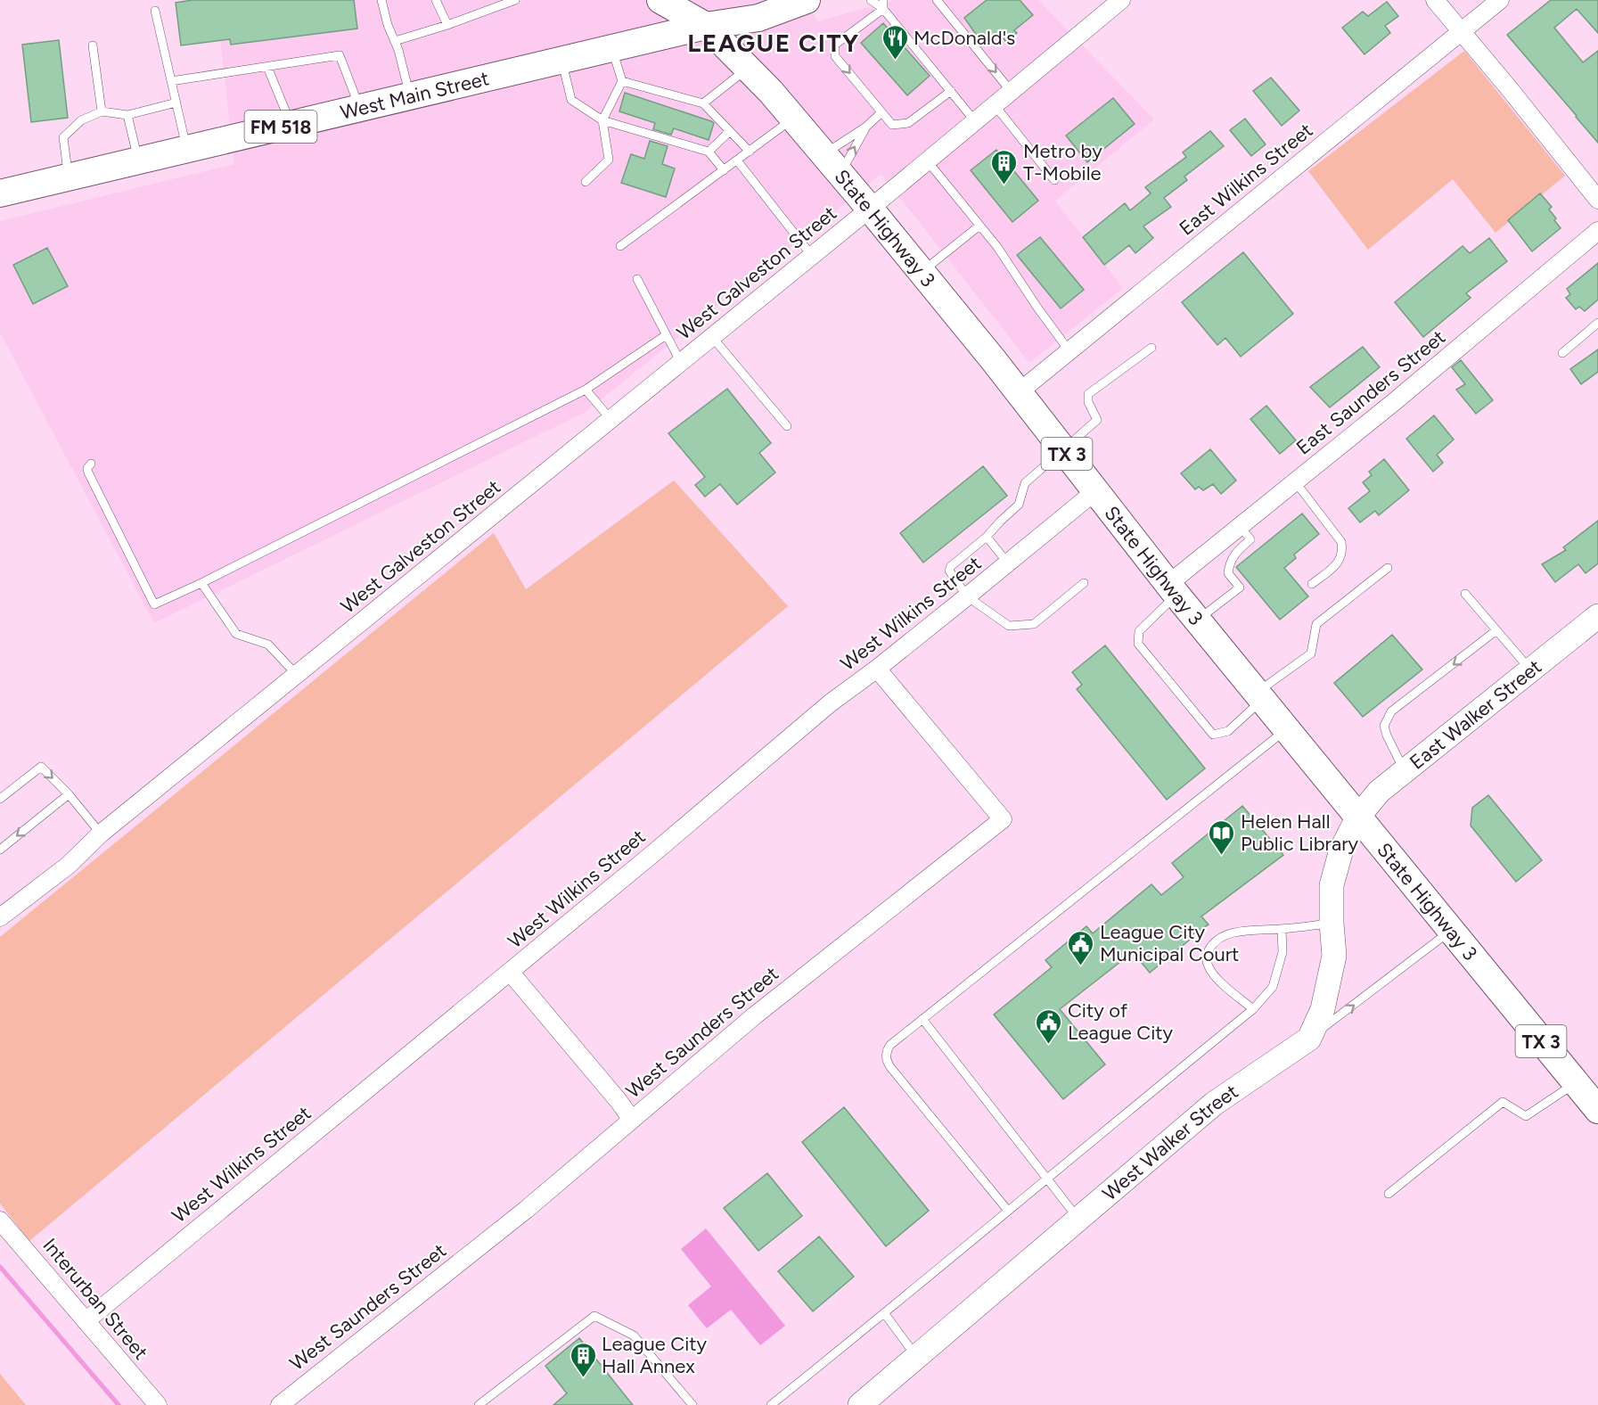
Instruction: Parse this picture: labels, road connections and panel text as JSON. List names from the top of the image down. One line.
{"streets":{"main road":["West Main Street","FM 518","State Highway 3","TX 3"],"street":["East Wilkins Street","West Galveston Street","East Saunders Street","West Wilkins Street","East Walker Street","West Saunders Street","West Walker Street","Interurban Street"]},"crossings":[["West Main Street","FM 518"],["West Main Street","State Highway 3"],["FM 518","State Highway 3"],["East Wilkins Street","State Highway 3"],["State Highway 3","West Galveston Street"],["State Highway 3","East Saunders Street"],["State Highway 3","West Wilkins Street"],["State Highway 3","East Walker Street"],["West Wilkins Street","West Saunders Street"],["West Wilkins Street","Interurban Street"]],"districts":["LEAGUE CITY"],"places":{"restaurant":["McDonald's"],"building":["Metro by T-Mobile","League City Hall Annex"],"library":["Helen Hall Public Library"],"public building":["League City Municipal Court","City of League City"]}}
